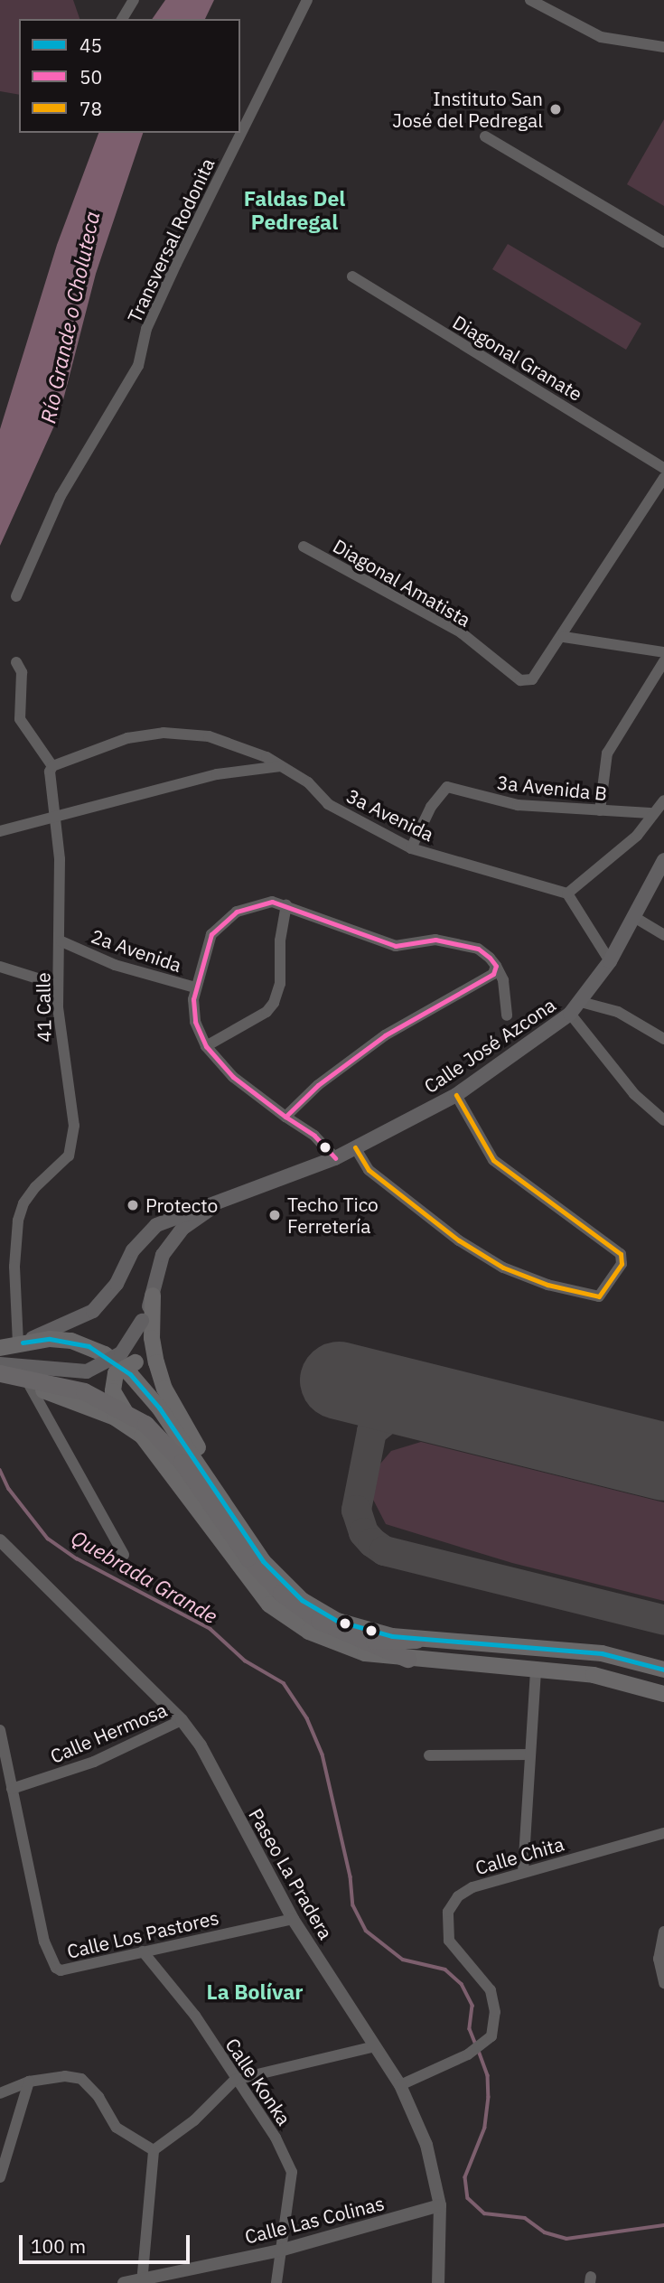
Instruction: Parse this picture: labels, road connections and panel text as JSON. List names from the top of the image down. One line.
{"streets":{"main road":["Calle José Azcona"],"street":["Transversal Rodonita","Diagonal Granate","Diagonal Amatista","3a Avenida B","3a Avenida","2a Avenida","41 Calle","Calle Hermosa","Calle Chita","Paseo La Pradera","Calle Los Pastores","Calle Konka","Calle Las Colinas"]},"crossings":[["3a Avenida B","3a Avenida"],["3a Avenida","41 Calle"],["2a Avenida","41 Calle"],["2a Avenida","Calle José Azcona"],["41 Calle","Calle José Azcona"],["Calle Hermosa","Paseo La Pradera"],["Calle Hermosa","Calle Los Pastores"],["Calle Chita","Paseo La Pradera"],["Paseo La Pradera","Calle Los Pastores"],["Paseo La Pradera","Calle Las Colinas"],["Calle Los Pastores","Calle Konka"],["Calle Konka","Calle Las Colinas"]],"districts":["Faldas Del Pedregal","La Bolívar"],"water":["Río Grande o Choluteca","Quebrada Grande"],"places":["Instituto San José del Pedregal","Protecto","Techo Tico Ferretería"],"lines":["transit line 50","transit line 78","transit line 45"],"legend":["45","50","78"],"scale_bar":"100 m"}
